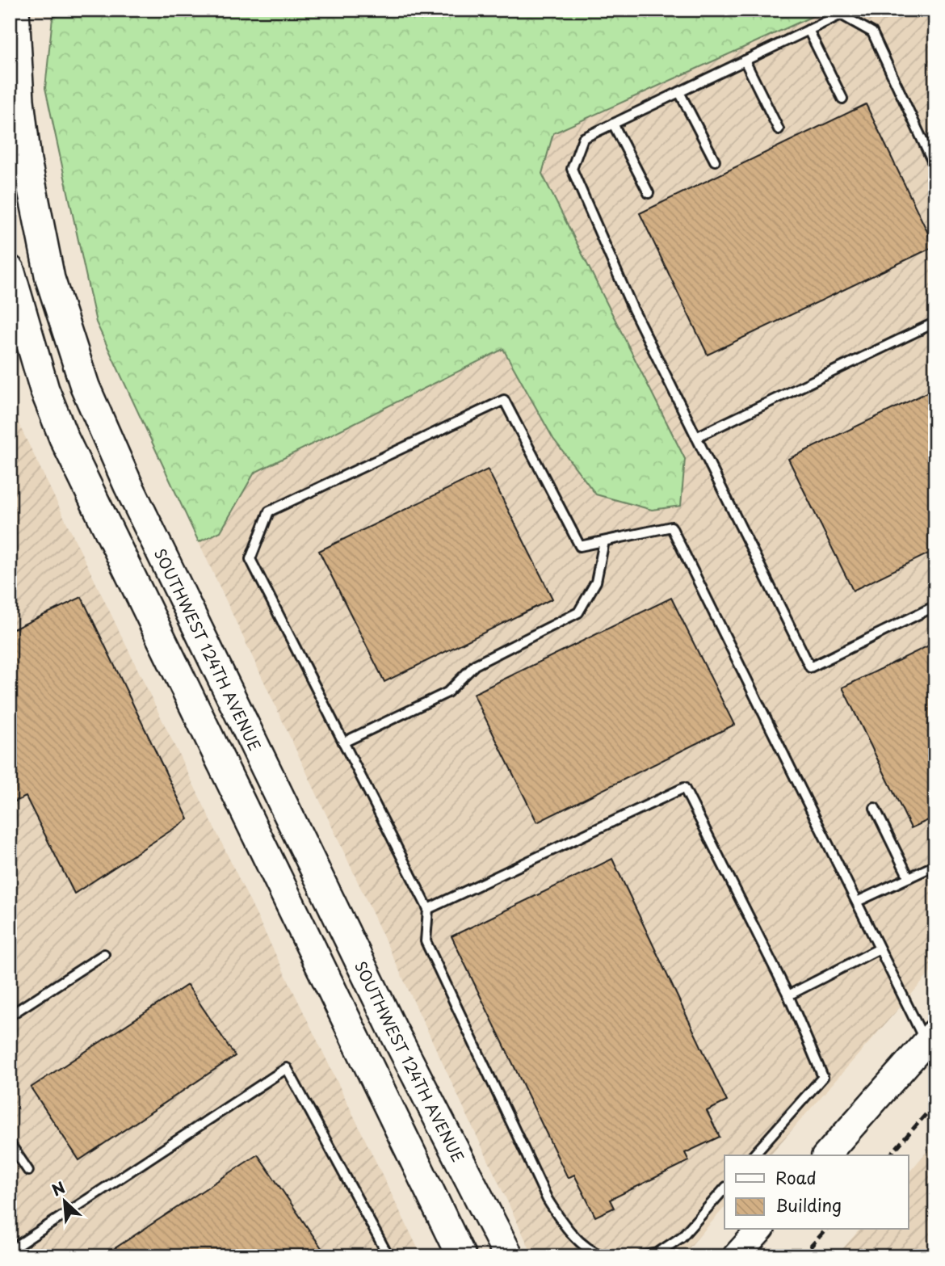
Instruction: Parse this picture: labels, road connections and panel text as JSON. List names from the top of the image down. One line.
{"streets":{"main road":["SOUTHWEST 124TH AVENUE"]},"legend":["Road","Building"],"north":"top left"}
